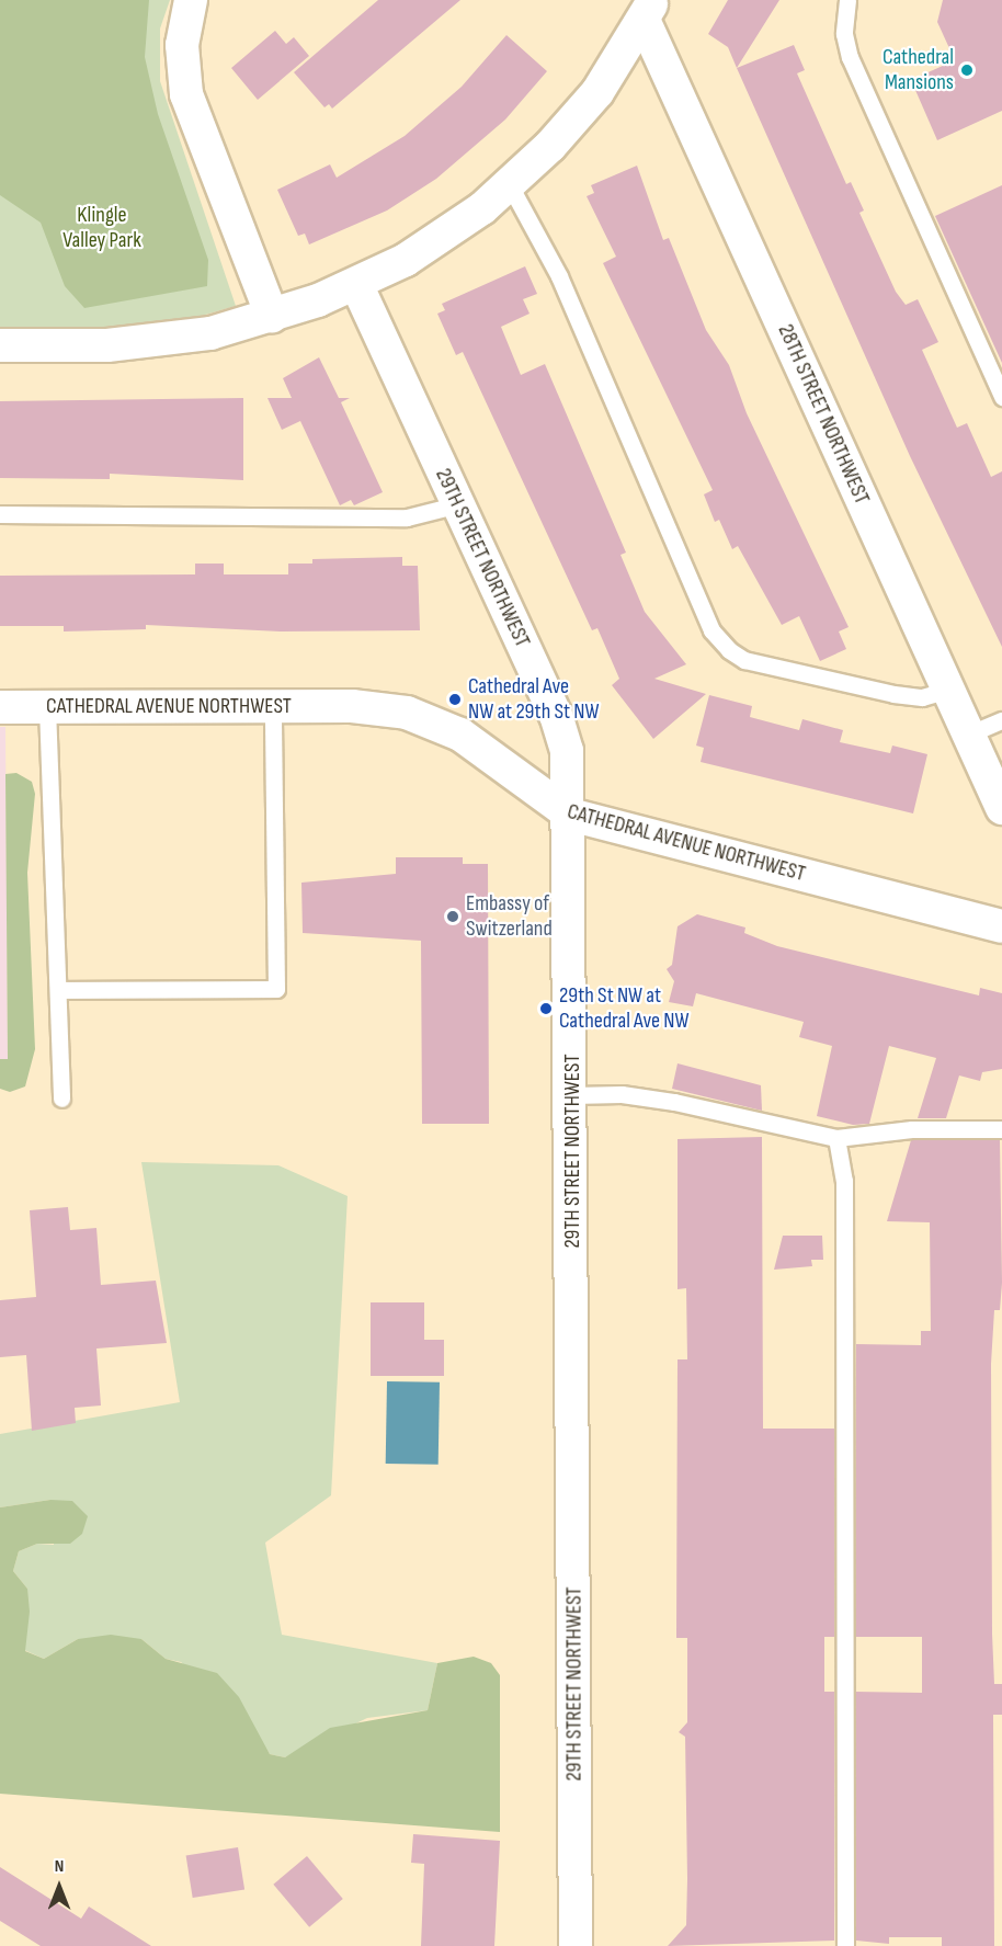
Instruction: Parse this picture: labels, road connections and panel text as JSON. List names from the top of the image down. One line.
{"streets":{"street":["28TH STREET NORTHWEST","29TH STREET NORTHWEST","CATHEDRAL AVENUE NORTHWEST"]},"crossings":[["29TH STREET NORTHWEST","CATHEDRAL AVENUE NORTHWEST"]],"parks":["Klingle Valley Park"],"places":["Cathedral Mansions","Cathedral Ave NW at 29th St NW","Embassy of Switzerland","29th St NW at Cathedral Ave NW"],"north":"top"}
